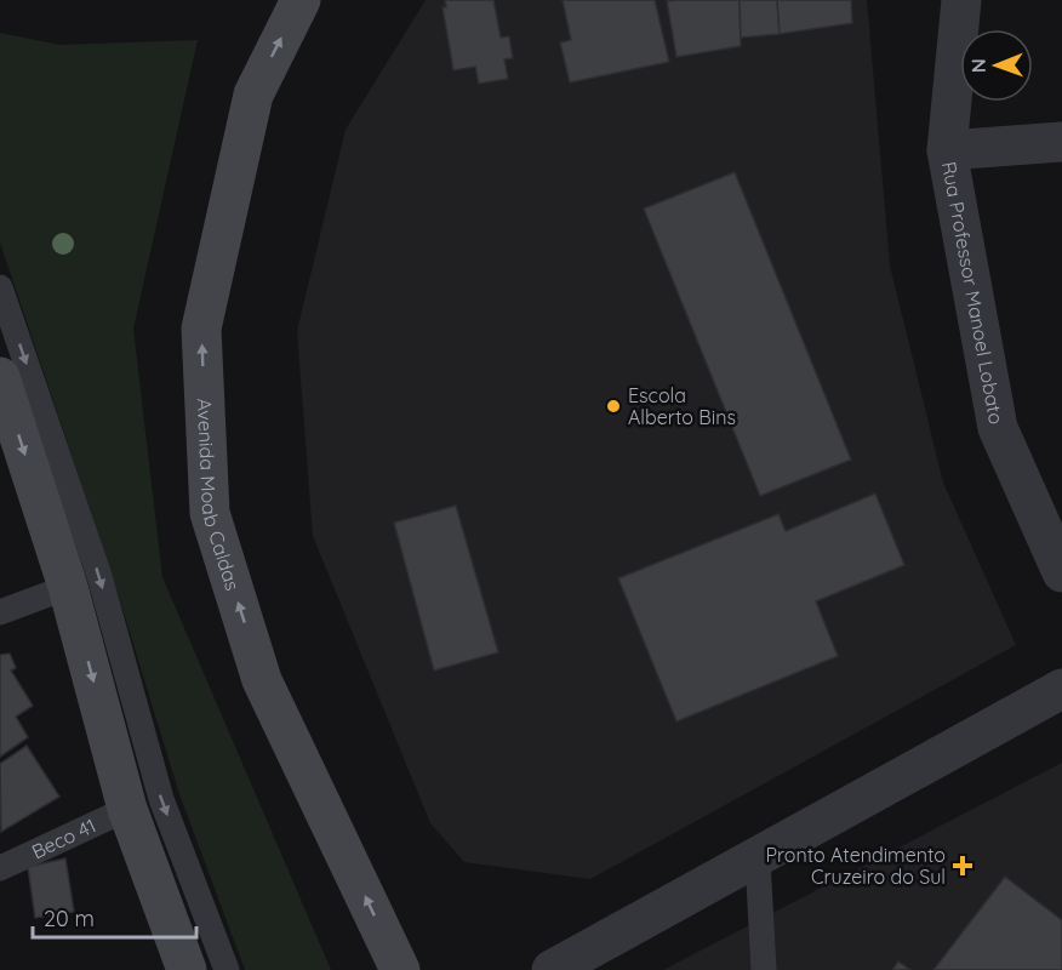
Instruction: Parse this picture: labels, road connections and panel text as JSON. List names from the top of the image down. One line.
{"streets":{"main road":["Avenida Moab Caldas"],"street":["Rua Professor Manoel Lobato"],"lane":["Beco 41"]},"places":{"other":["Escola Alberto Bins"],"health":["Pronto Atendimento Cruzeiro do Sul"]},"scale_bar":"20 m","north":"left"}
